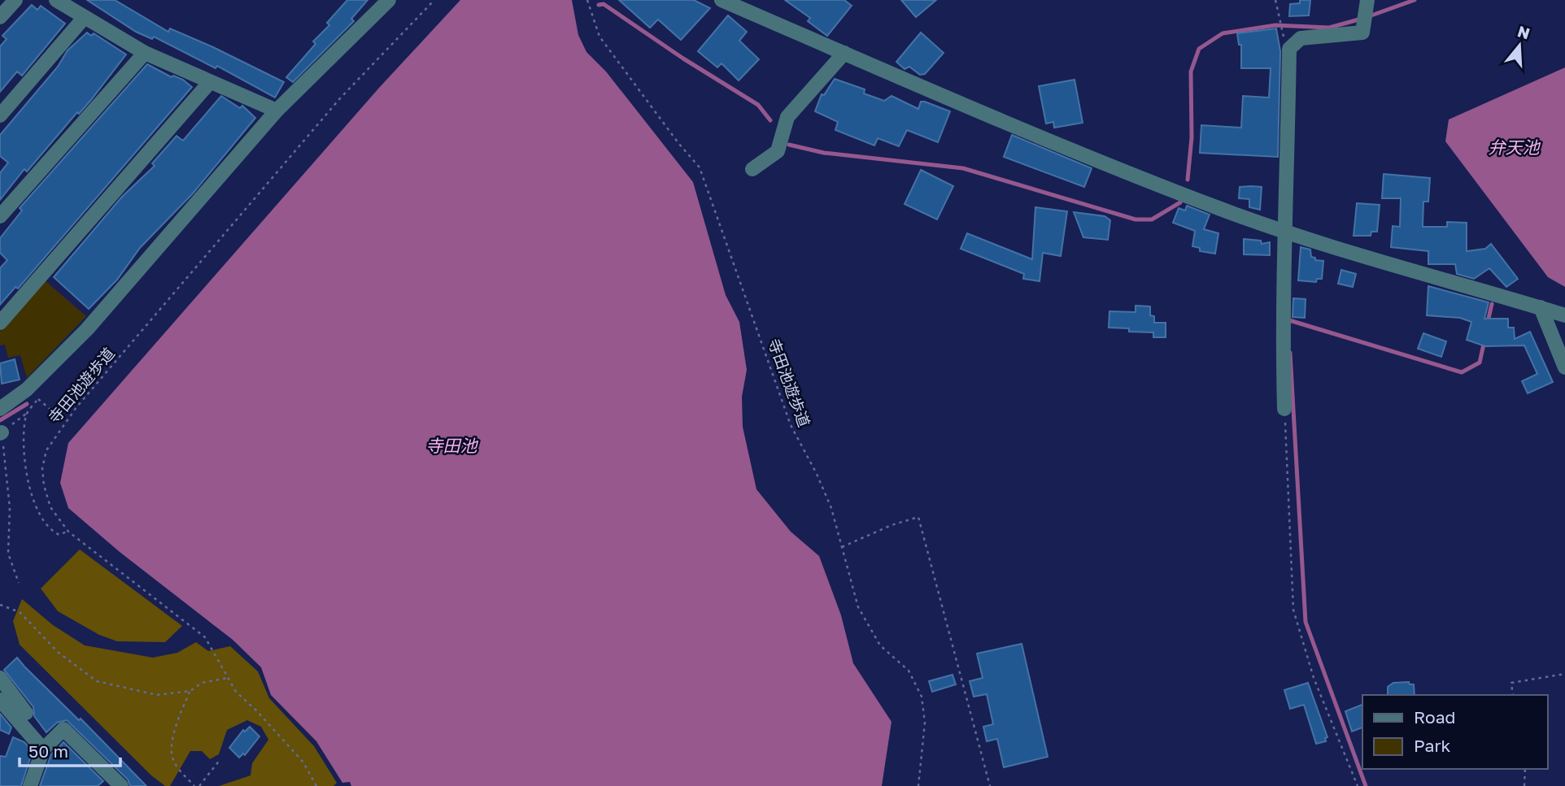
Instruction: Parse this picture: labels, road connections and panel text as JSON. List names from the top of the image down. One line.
{"streets":{"path":["寺田池遊歩道"]},"water":["弁天池","寺田池"],"legend":["Road","Park"],"scale_bar":"50 m","north":"top"}
